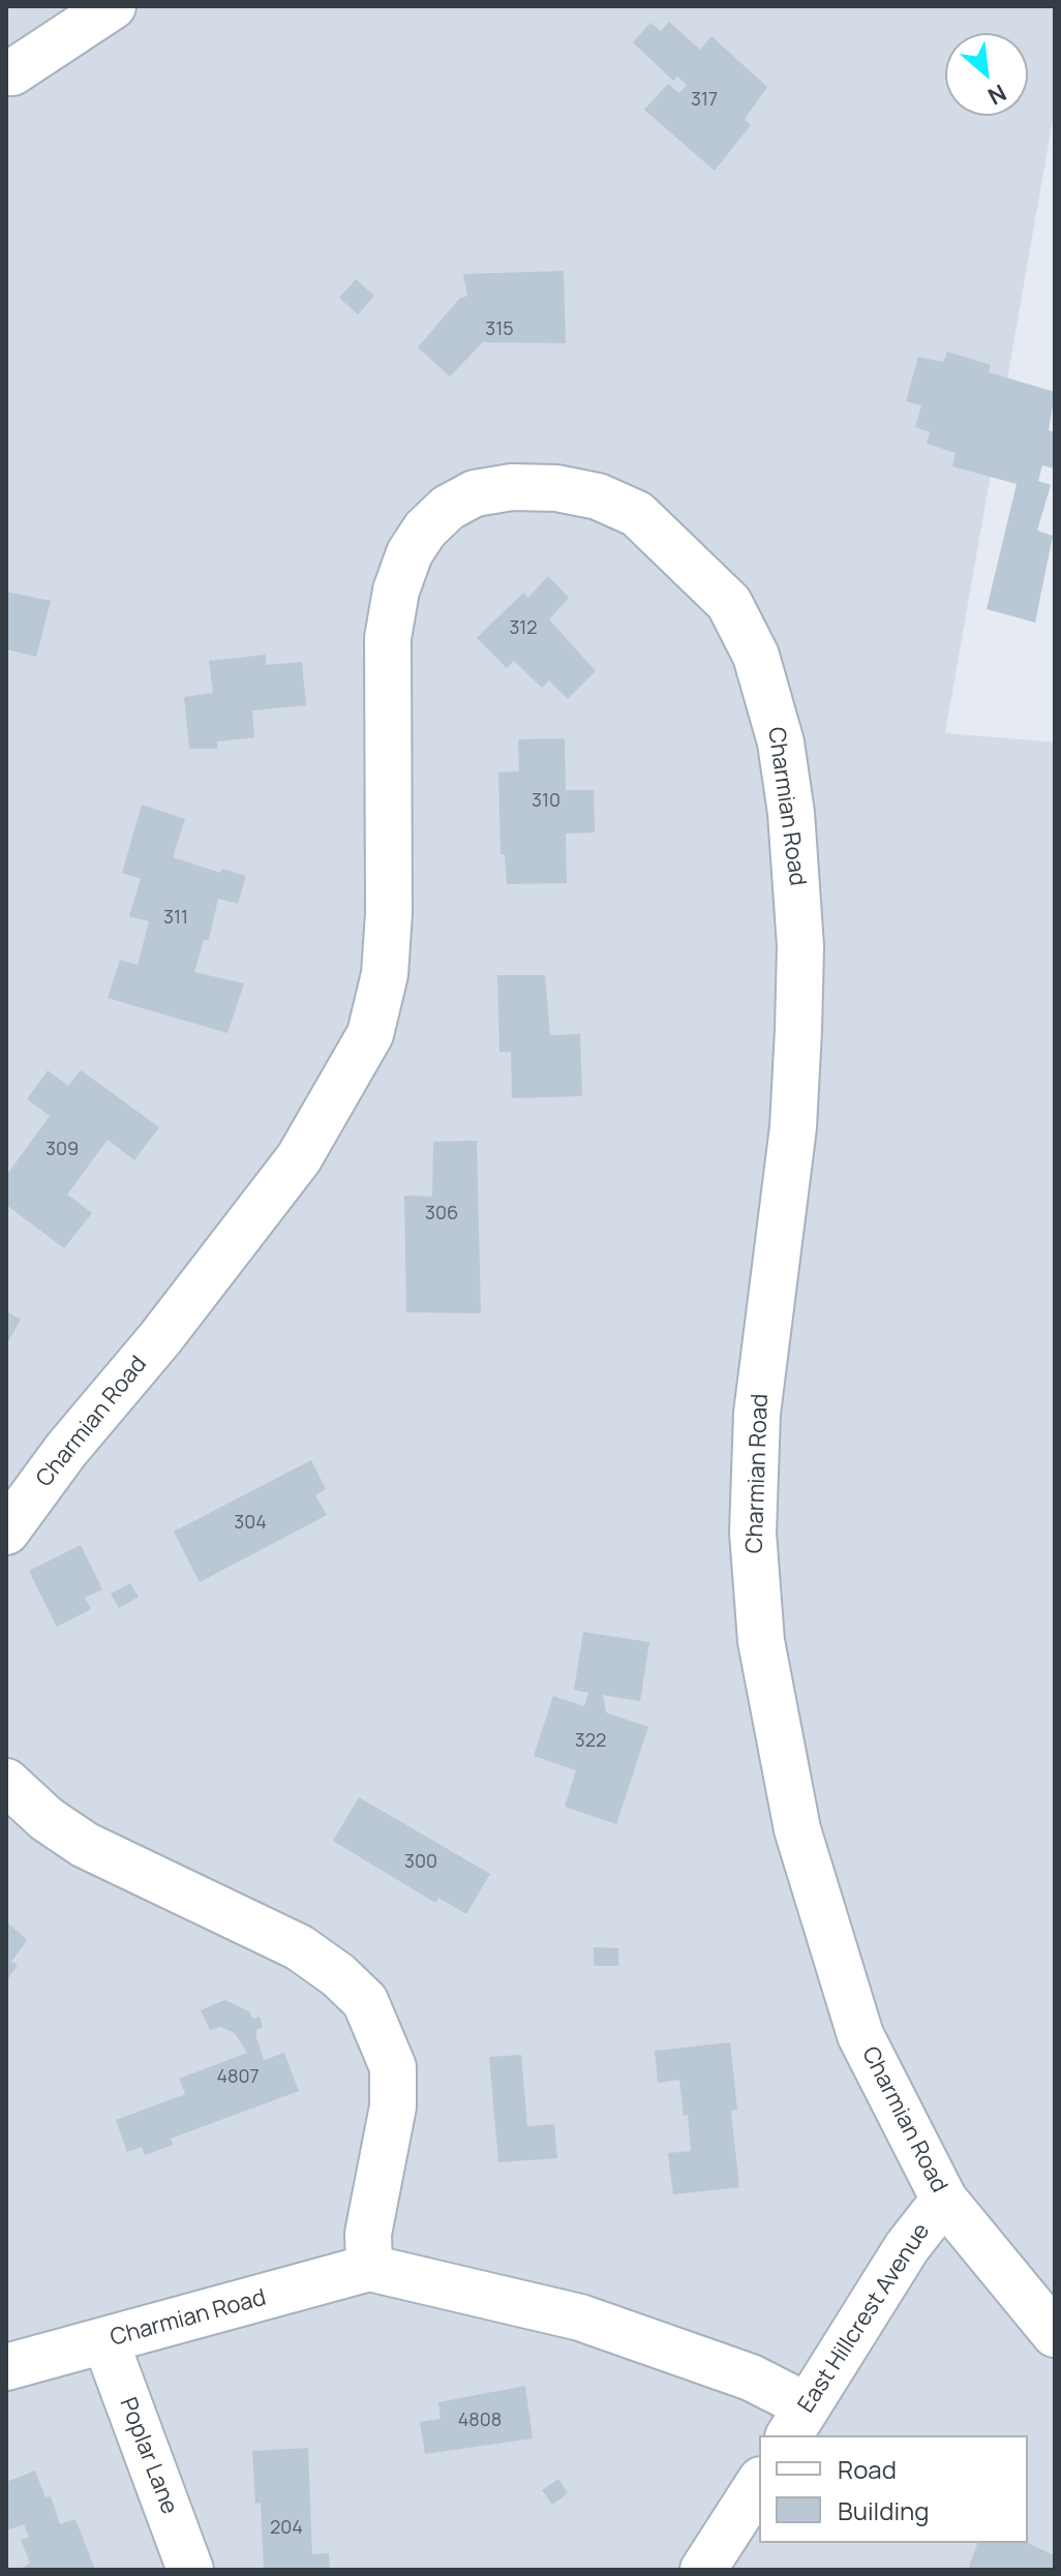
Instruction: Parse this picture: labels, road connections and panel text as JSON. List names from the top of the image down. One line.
{"streets":{"street":["Charmian Road","East Hillcrest Avenue","Poplar Lane"]},"crossings":[["Charmian Road","East Hillcrest Avenue"],["Charmian Road","Poplar Lane"]],"house_numbers":["317","315","312","310","311","309","306","304","322","300","4807","4808","204"],"legend":["Road","Building"],"north":"bottom right"}
